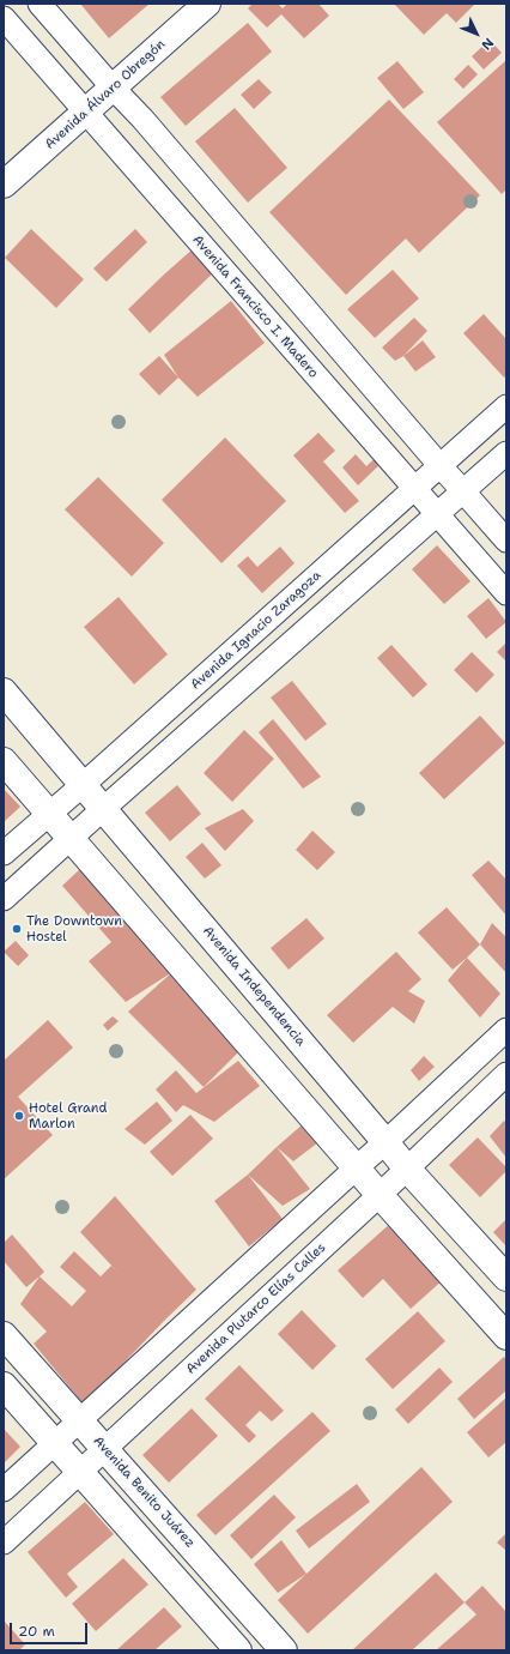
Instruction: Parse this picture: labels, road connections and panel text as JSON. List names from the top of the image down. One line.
{"streets":{"main road":["Avenida Álvaro Obregón","Avenida Independencia","Avenida Benito Juárez"],"street":["Avenida Francisco I. Madero","Avenida Ignacio Zaragoza","Avenida Plutarco Elías Calles"]},"crossings":[["Avenida Álvaro Obregón","Avenida Francisco I. Madero"],["Avenida Francisco I. Madero","Avenida Ignacio Zaragoza"],["Avenida Ignacio Zaragoza","Avenida Independencia"],["Avenida Independencia","Avenida Plutarco Elías Calles"],["Avenida Plutarco Elías Calles","Avenida Benito Juárez"]],"places":["The Downtown Hostel","Hotel Grand Marlon"],"scale_bar":"20 m","north":"bottom right"}
